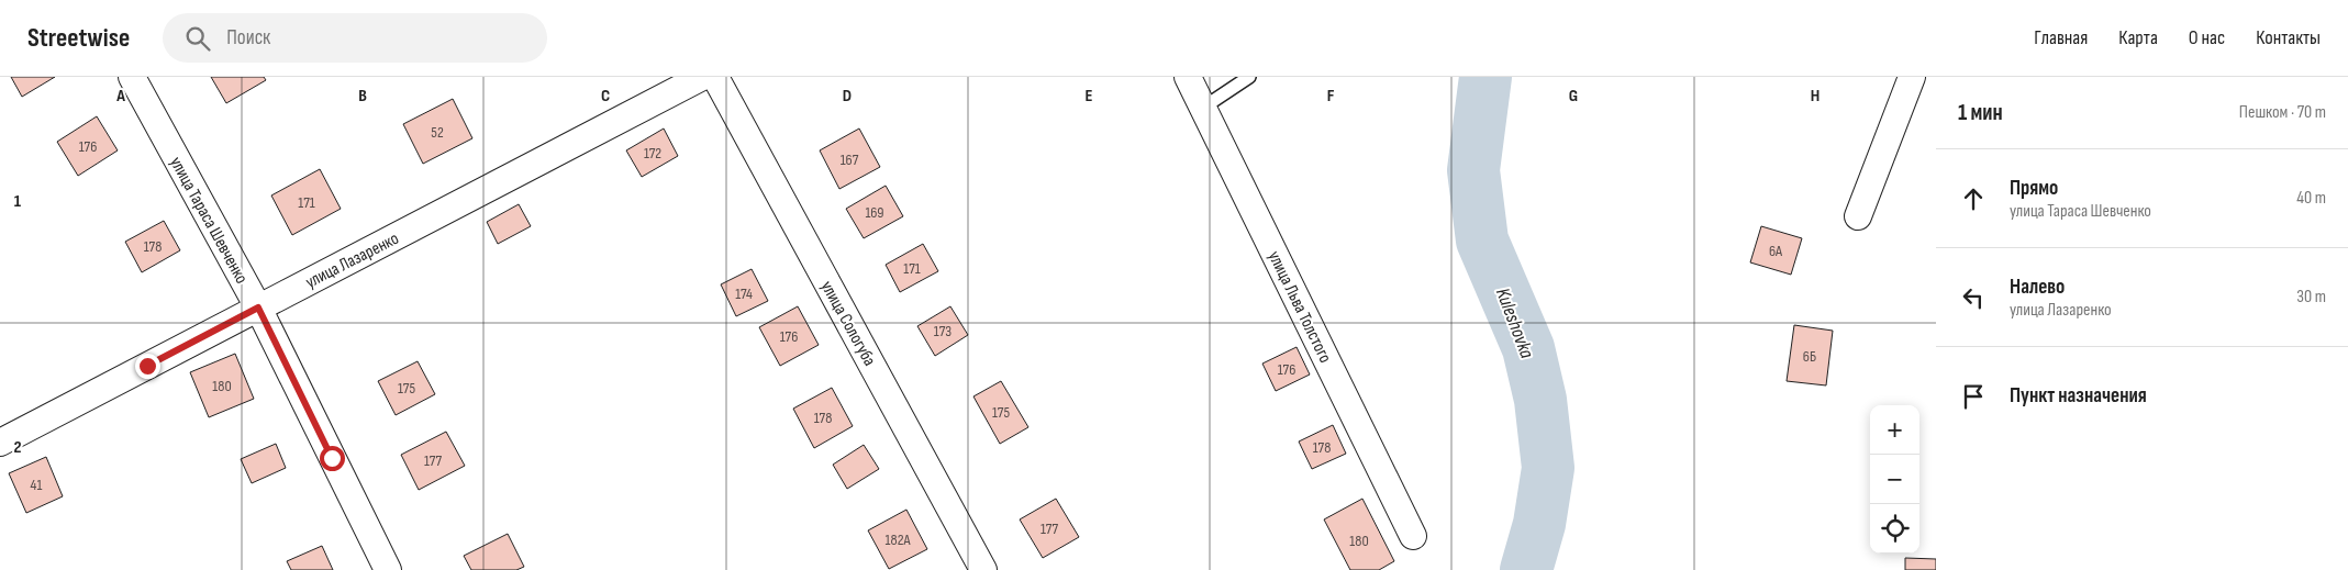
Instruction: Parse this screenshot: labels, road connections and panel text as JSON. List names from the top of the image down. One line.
{"streets":{"street":["улица Тараса Шевченко","улица Лазаренко","улица Льва Толстого","улица Сологуба"]},"crossings":[["улица Тараса Шевченко","улица Лазаренко"]],"water":["Kuleshovka"],"house_numbers":["52","176","172","167","171","169","178","6А","171","174","173","176","6Б","176","180","175","175","178","178","177","41","177","182А","180"],"page":{"header":"Streetwise","search":"Поиск","nav":["Главная","Карта","О нас","Контакты"],"heading":["1 мин","Пешком · 70 m"],"list":[["Прямо","улица Тараса Шевченко","40 m"],["Налево","улица Лазаренко","30 m"],"Пункт назначения"],"map_buttons":["+","−"]},"grid":{"columns":["A","B","C","D","E","F","G","H"],"rows":["1","2"]}}
